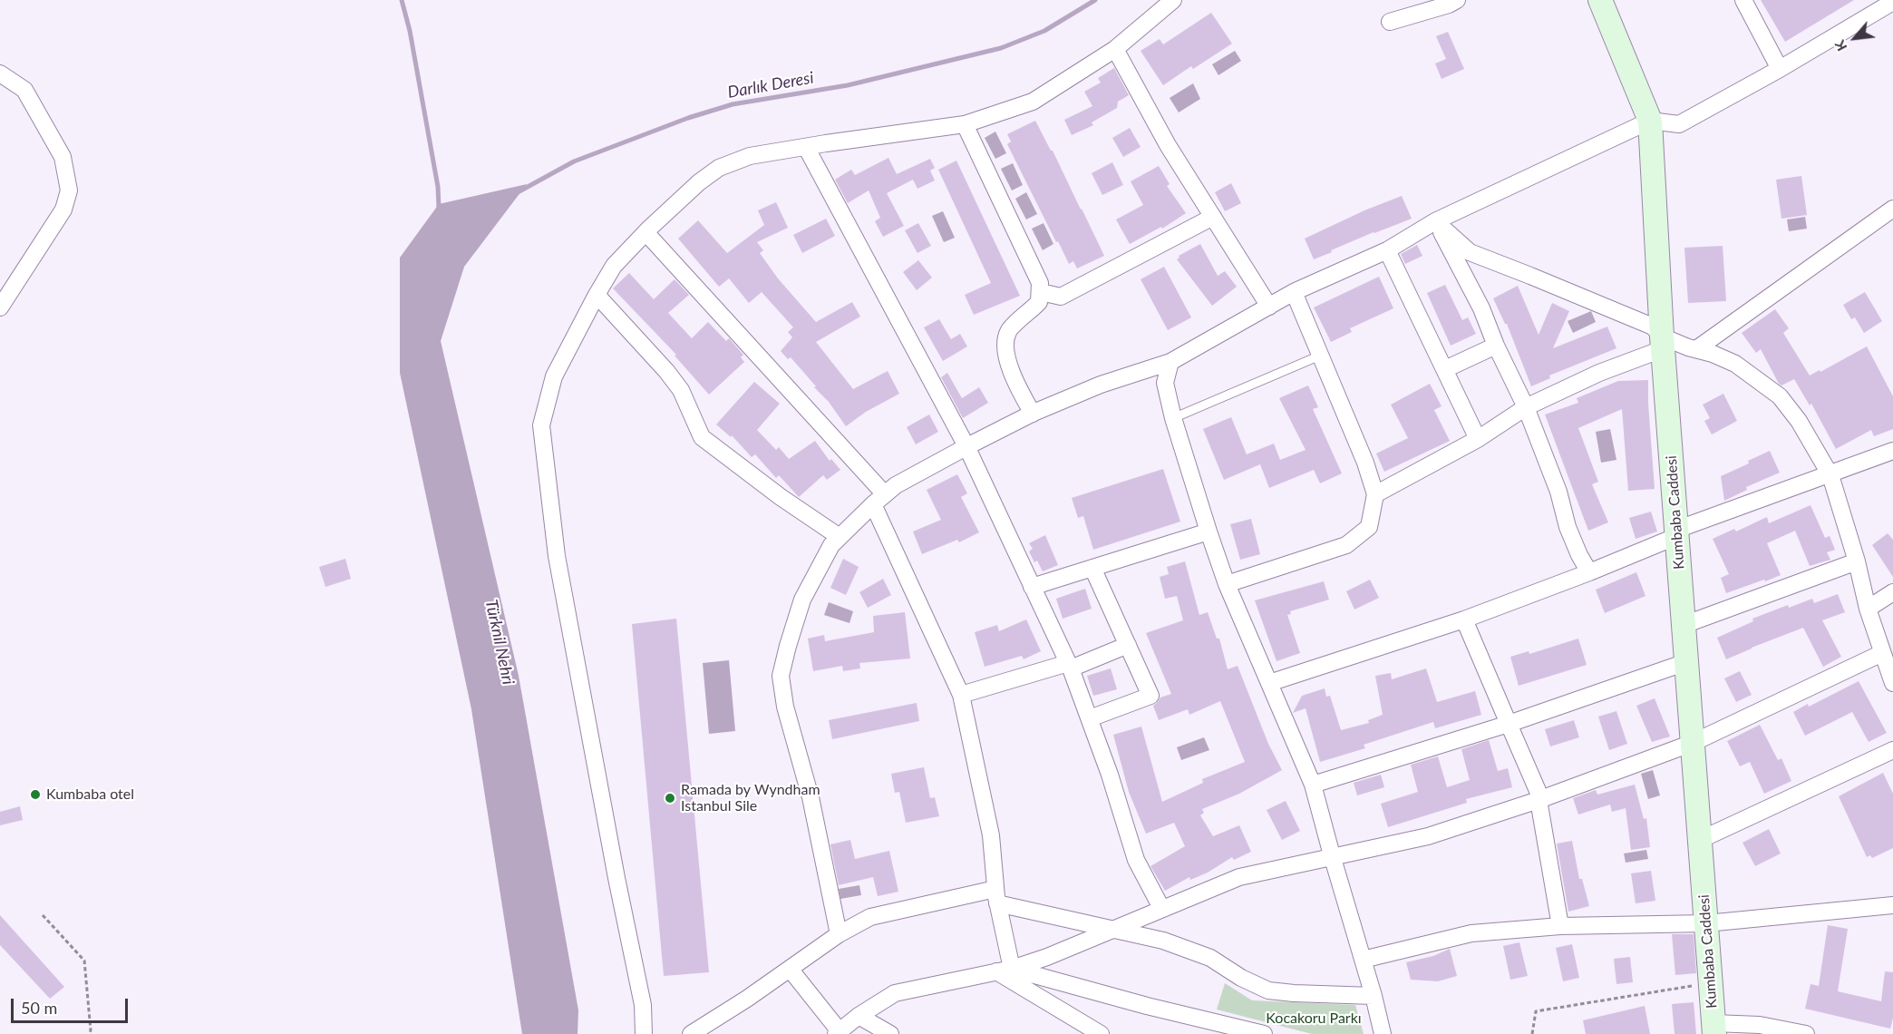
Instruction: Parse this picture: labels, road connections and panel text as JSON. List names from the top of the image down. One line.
{"streets":{"street":["Kumbaba Caddesi"]},"water":["Darlık Deresi","Türknil Nehri"],"parks":["Kocakoru Parkı"],"places":["Kumbaba otel","Ramada by Wyndham Istanbul Sile"],"scale_bar":"50 m","north":"bottom left"}
